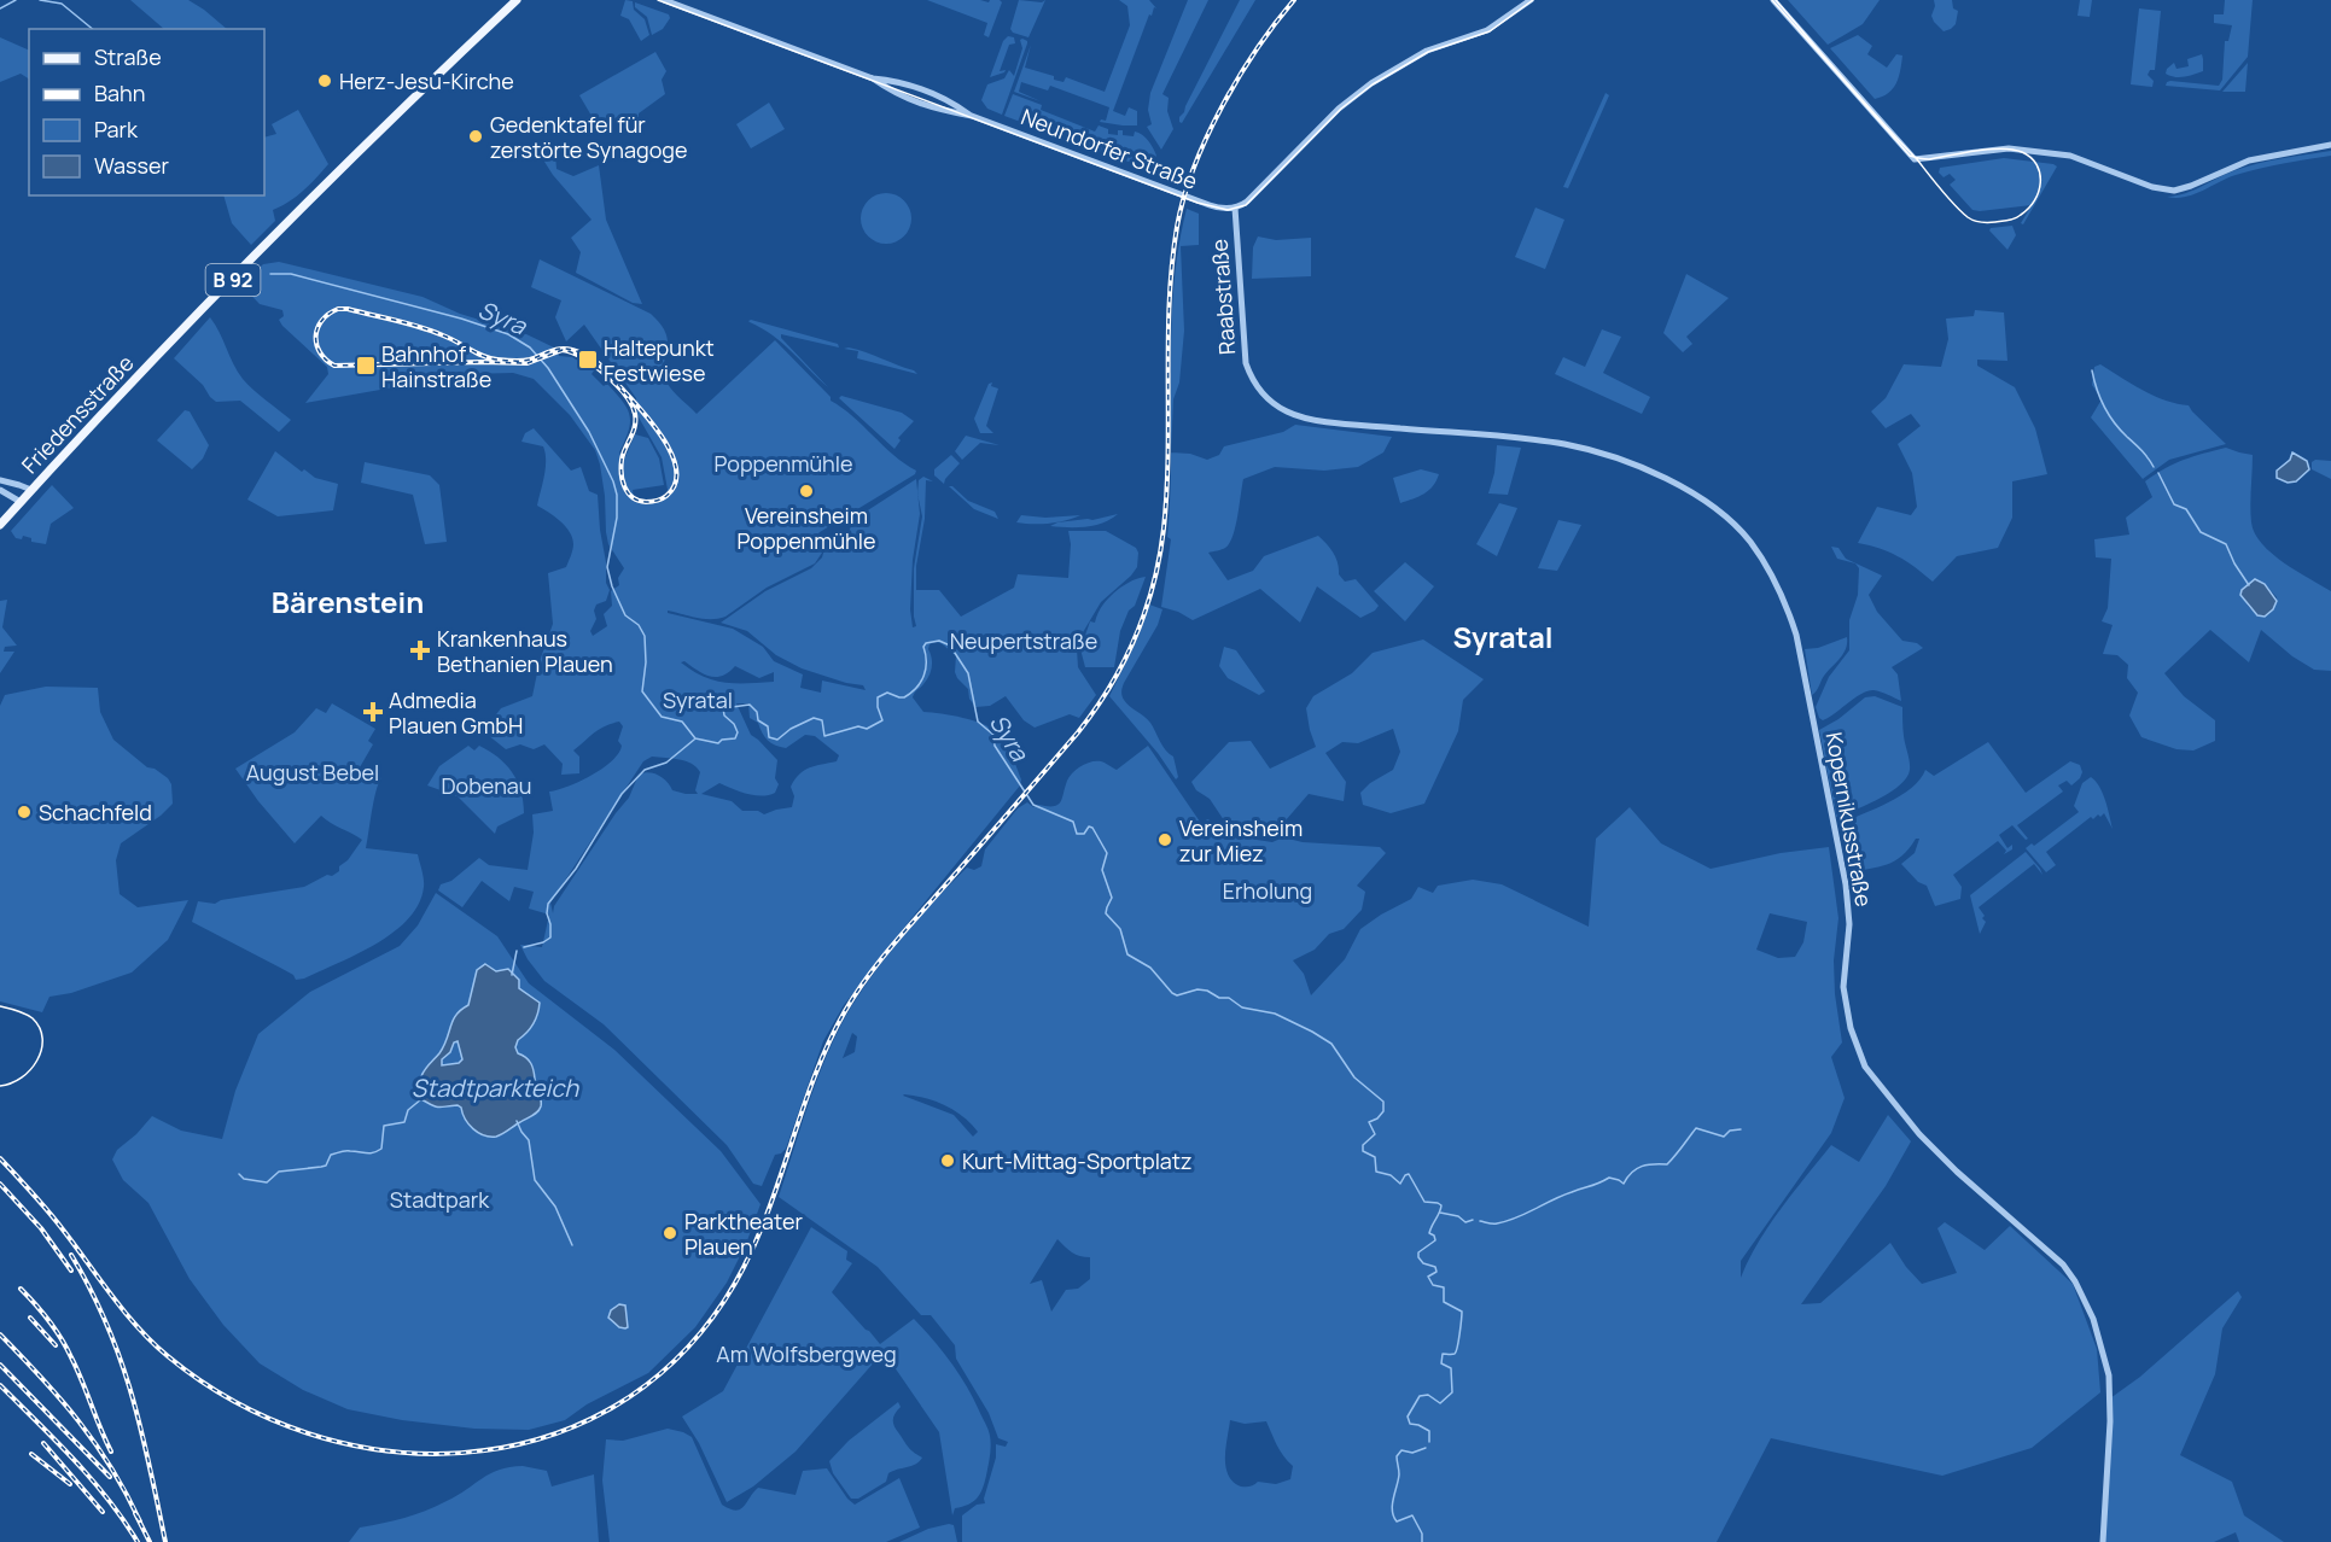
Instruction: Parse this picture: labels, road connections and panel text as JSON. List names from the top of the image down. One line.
{"streets":{"main road":["B 92","Friedensstraße"],"street":["Neundorfer Straße","Raabstraße","Kopernikusstraße"]},"crossings":[["Neundorfer Straße","Raabstraße"],["Raabstraße","Kopernikusstraße"]],"districts":["Bärenstein","Syratal"],"water":["Syra","Stadtparkteich"],"parks":["Poppenmühle","Neupertstraße","Syratal","August Bebel","Dobenau","Erholung","Stadtpark","Am Wolfsbergweg"],"places":{"other":["Herz-Jesu-Kirche","Gedenktafel für zerstörte Synagoge","Vereinsheim Poppenmühle","Schachfeld","Vereinsheim zur Miez","Kurt-Mittag-Sportplatz","Parktheater Plauen"],"transit":["Haltepunkt Festwiese","Bahnhof Hainstraße"],"health":["Krankenhaus Bethanien Plauen","Admedia Plauen GmbH"]},"legend":["Straße","Bahn","Park","Wasser"]}
